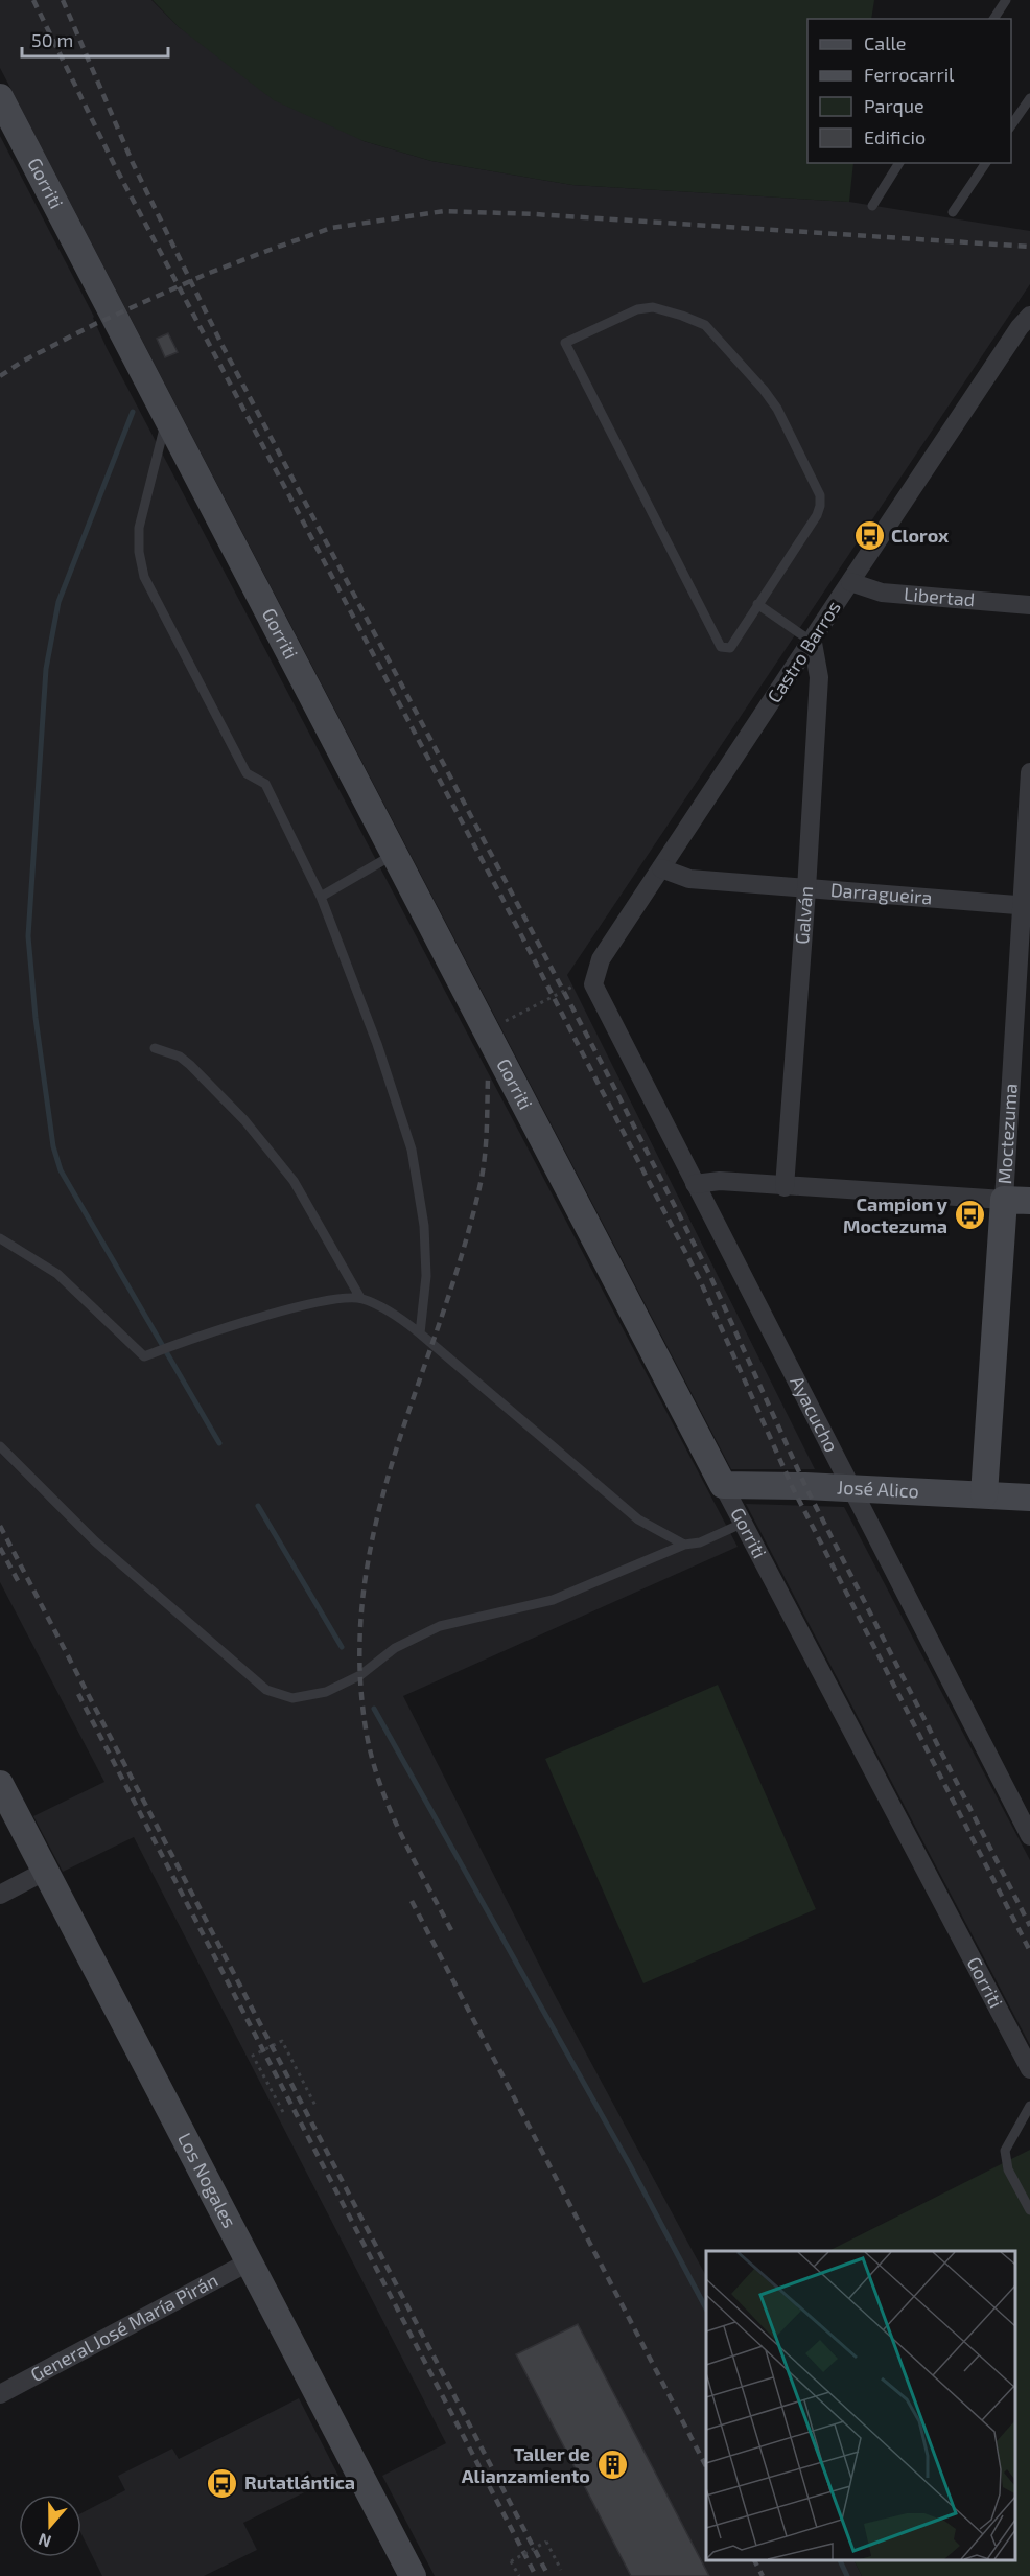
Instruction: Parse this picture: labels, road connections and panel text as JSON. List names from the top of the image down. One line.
{"streets":{"street":["Gorriti","Libertad","Castro Barros","Darragueira","Galván","Moctezuma","Ayacucho","José Alico","Los Nogales","General José María Pirán"]},"crossings":[["Gorriti","José Alico"],["Libertad","Castro Barros"],["Castro Barros","Darragueira"],["Castro Barros","Galván"],["Castro Barros","Ayacucho"],["Darragueira","Galván"],["Darragueira","Moctezuma"],["Moctezuma","José Alico"],["Ayacucho","José Alico"],["Los Nogales","General José María Pirán"]],"places":{"bus stop":["Clorox","Campion y Moctezuma","Rutatlántica"],"building":["Taller de Alianzamiento"]},"legend":["Calle","Ferrocarril","Parque","Edificio"],"scale_bar":"50 m","north":"bottom"}
